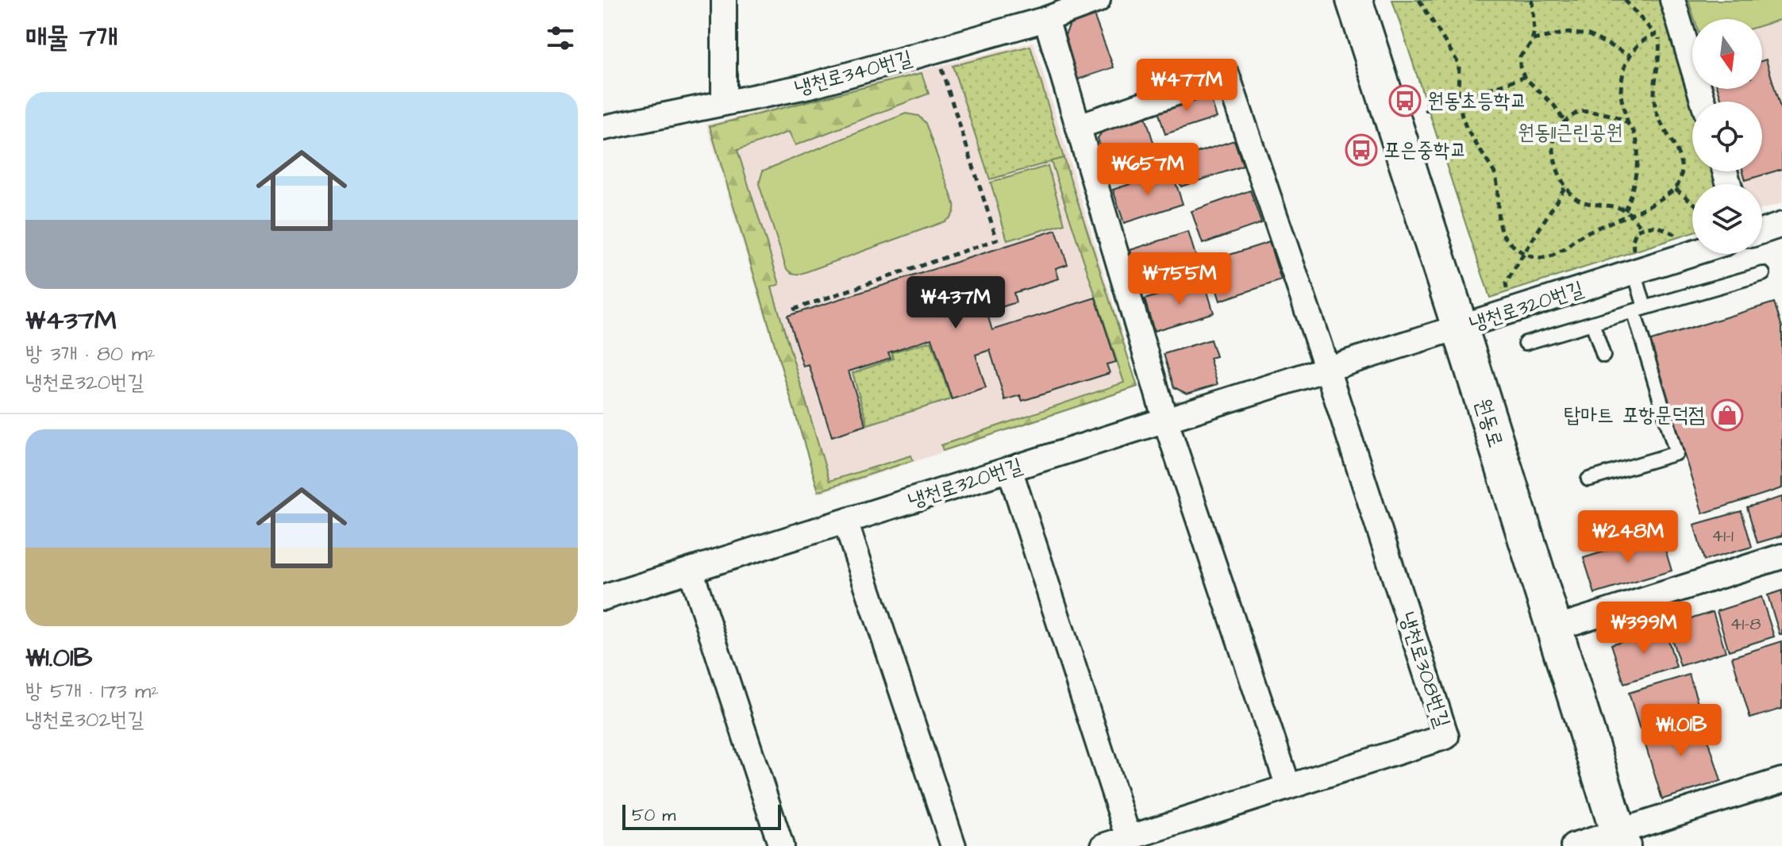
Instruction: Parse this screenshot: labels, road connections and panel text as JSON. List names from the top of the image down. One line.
{"streets":{"street":["냉천로340번길","냉천로320번길","원동로","냉천로308번길"]},"crossings":[["냉천로320번길","원동로"],["냉천로320번길","냉천로308번길"]],"parks":["원동11근린공원"],"places":{"bus stop":["원동초등학교","포은중학교"],"shop":["탑마트 포항문덕점"]},"house_numbers":["41-1","41-8"],"scale_bar":"50 m","north":"bottom","page":{"heading":"매물 7개","price":["₩477M","₩657M","₩755M","₩437M","₩248M","₩399M","₩1.01B"],"list":[{"name":"₩437M","note":"방 3개 · 80 m² · 냉천로320번길"},{"name":"₩1.01B","note":"방 5개 · 173 m² · 냉천로302번길"}],"scale":"50 m"}}
